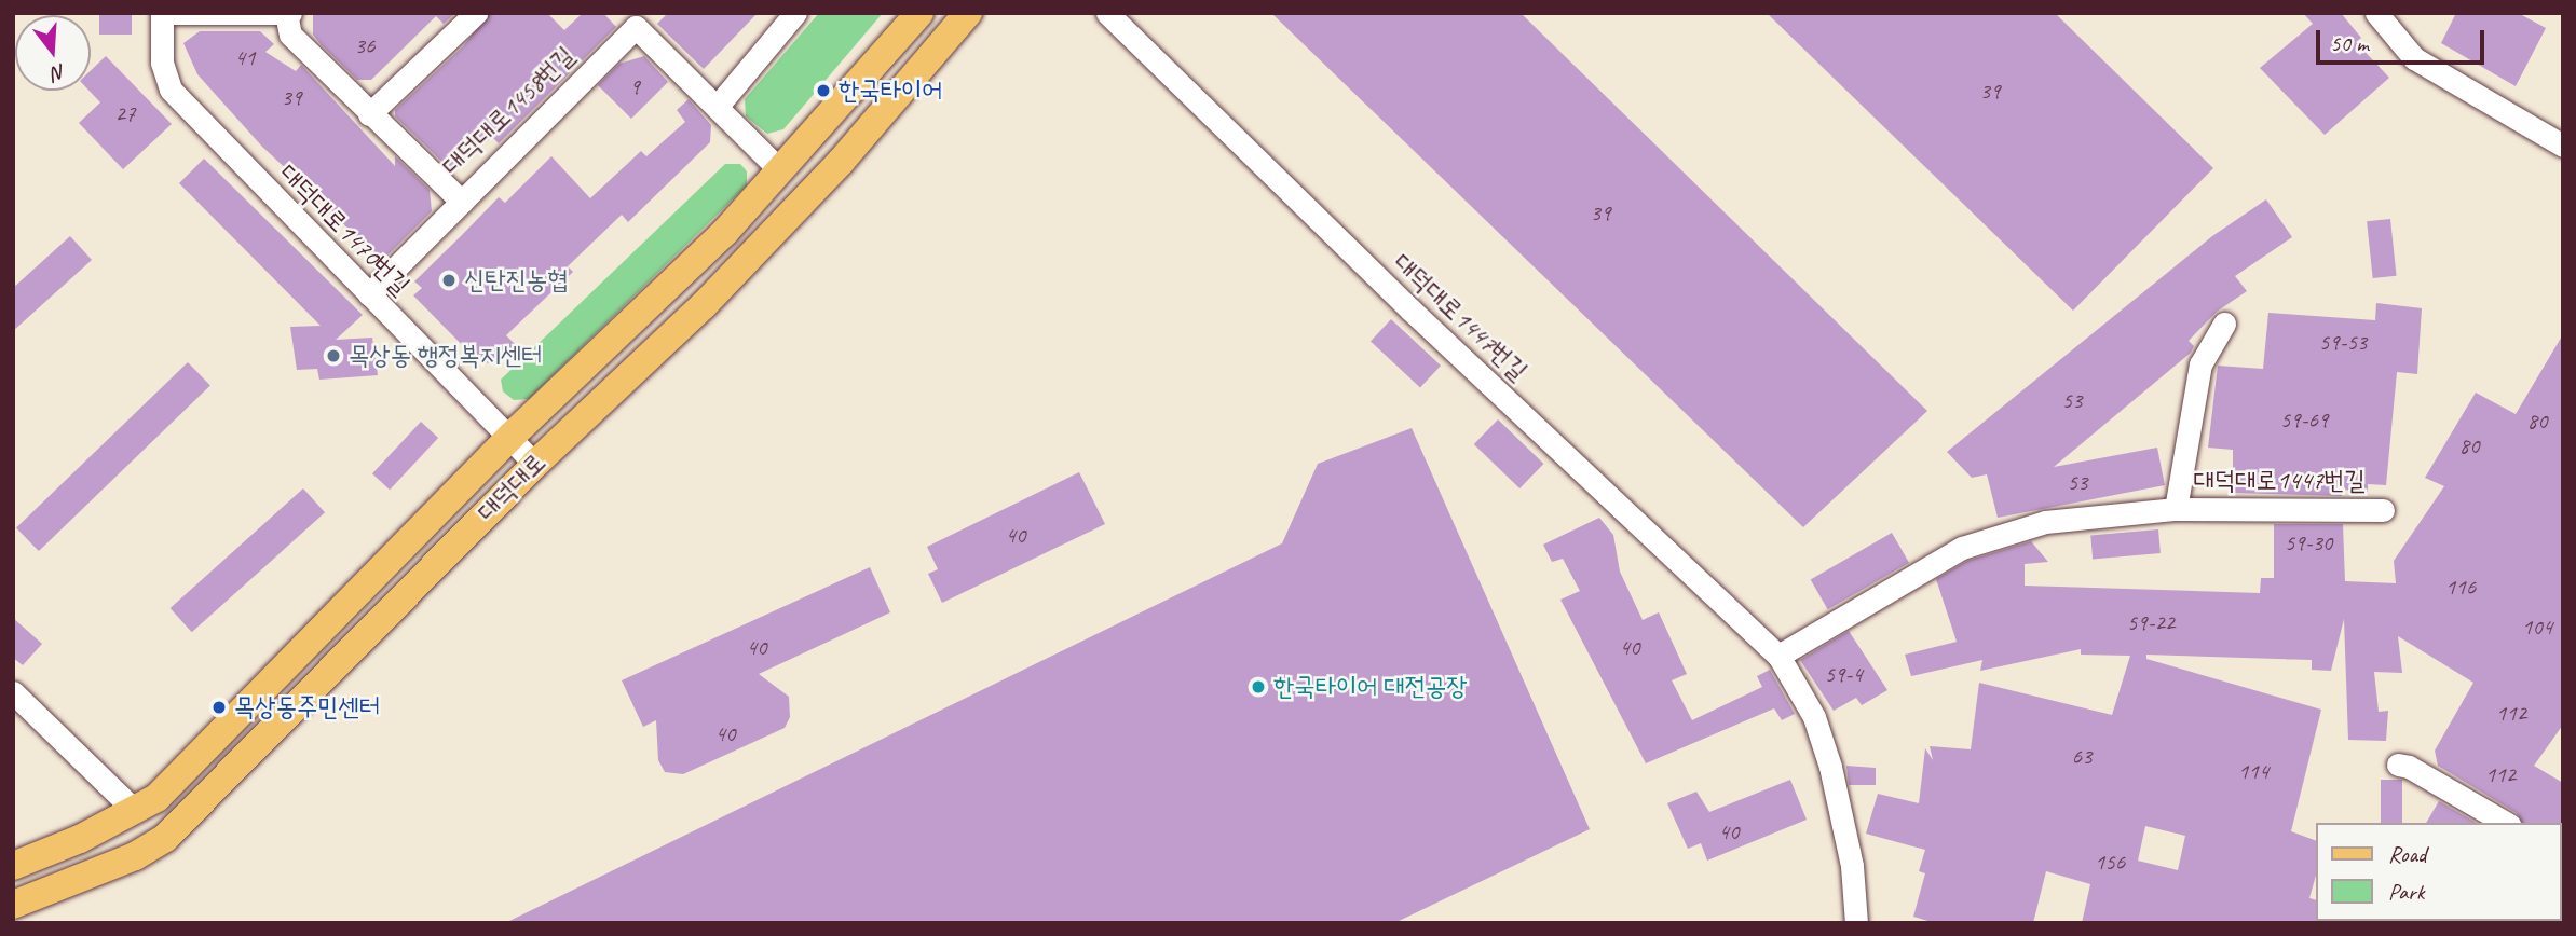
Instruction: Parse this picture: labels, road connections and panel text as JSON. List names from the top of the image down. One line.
{"streets":{"main road":["대덕대로"],"street":["대덕대로1458번길","대덕대로1470번길","대덕대로1447번길"]},"crossings":[["대덕대로1458번길","대덕대로"],["대덕대로1470번길","대덕대로"]],"places":["한국타이어","신탄진농협","목상동 행정복지센터","한국타이어 대전공장","목상동주민센터"],"house_numbers":["36","41","9","39","39","27","39","59-53","53","59-69","80","80","53","40","59-30","116","59-22","104","40","40","59-4","112","40","63","114","112","40","156"],"legend":["Road","Park"],"scale_bar":"50 m","north":"bottom"}
